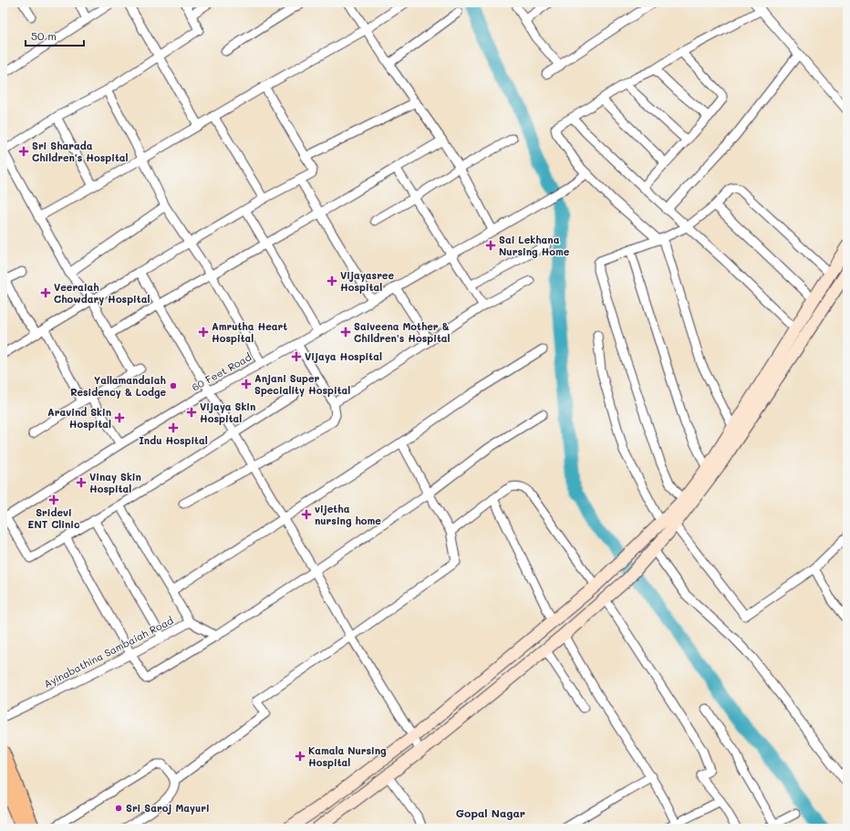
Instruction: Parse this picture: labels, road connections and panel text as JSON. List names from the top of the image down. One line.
{"streets":{"street":["60 Feet Road","Ayinabathina Sambaiah Road"]},"districts":["Gopal Nagar"],"places":{"health":["Sri Sharada Children's Hospital","Sai Lekhana Nursing Home","Vijayasree Hospital","Veeraiah Chowdary Hospital","Amrutha Heart Hospital","Saiveena Mother & Children's Hospital","Vijaya Hospital","Anjani Super Speciality Hospital","Vijaya Skin Hospital","Aravind Skin Hospital","Indu Hospital","Vinay Skin Hospital","Sridevi ENT Clinic","vijetha nursing home","Kamala Nursing Hospital"],"other":["Yallamandaiah Residency & Lodge","Sri Saroj Mayuri"]},"scale_bar":"50 m"}
